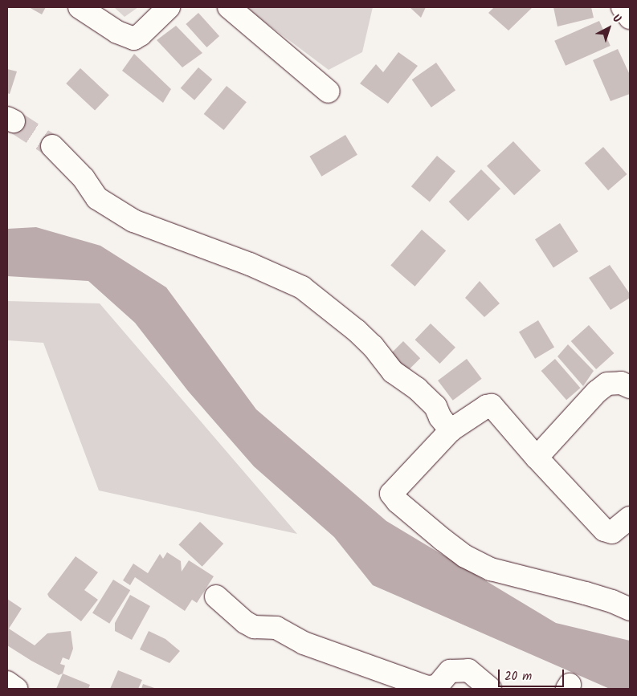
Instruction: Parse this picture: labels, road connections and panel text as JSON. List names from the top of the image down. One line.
{"scale_bar":"20 m","north":"top right"}
